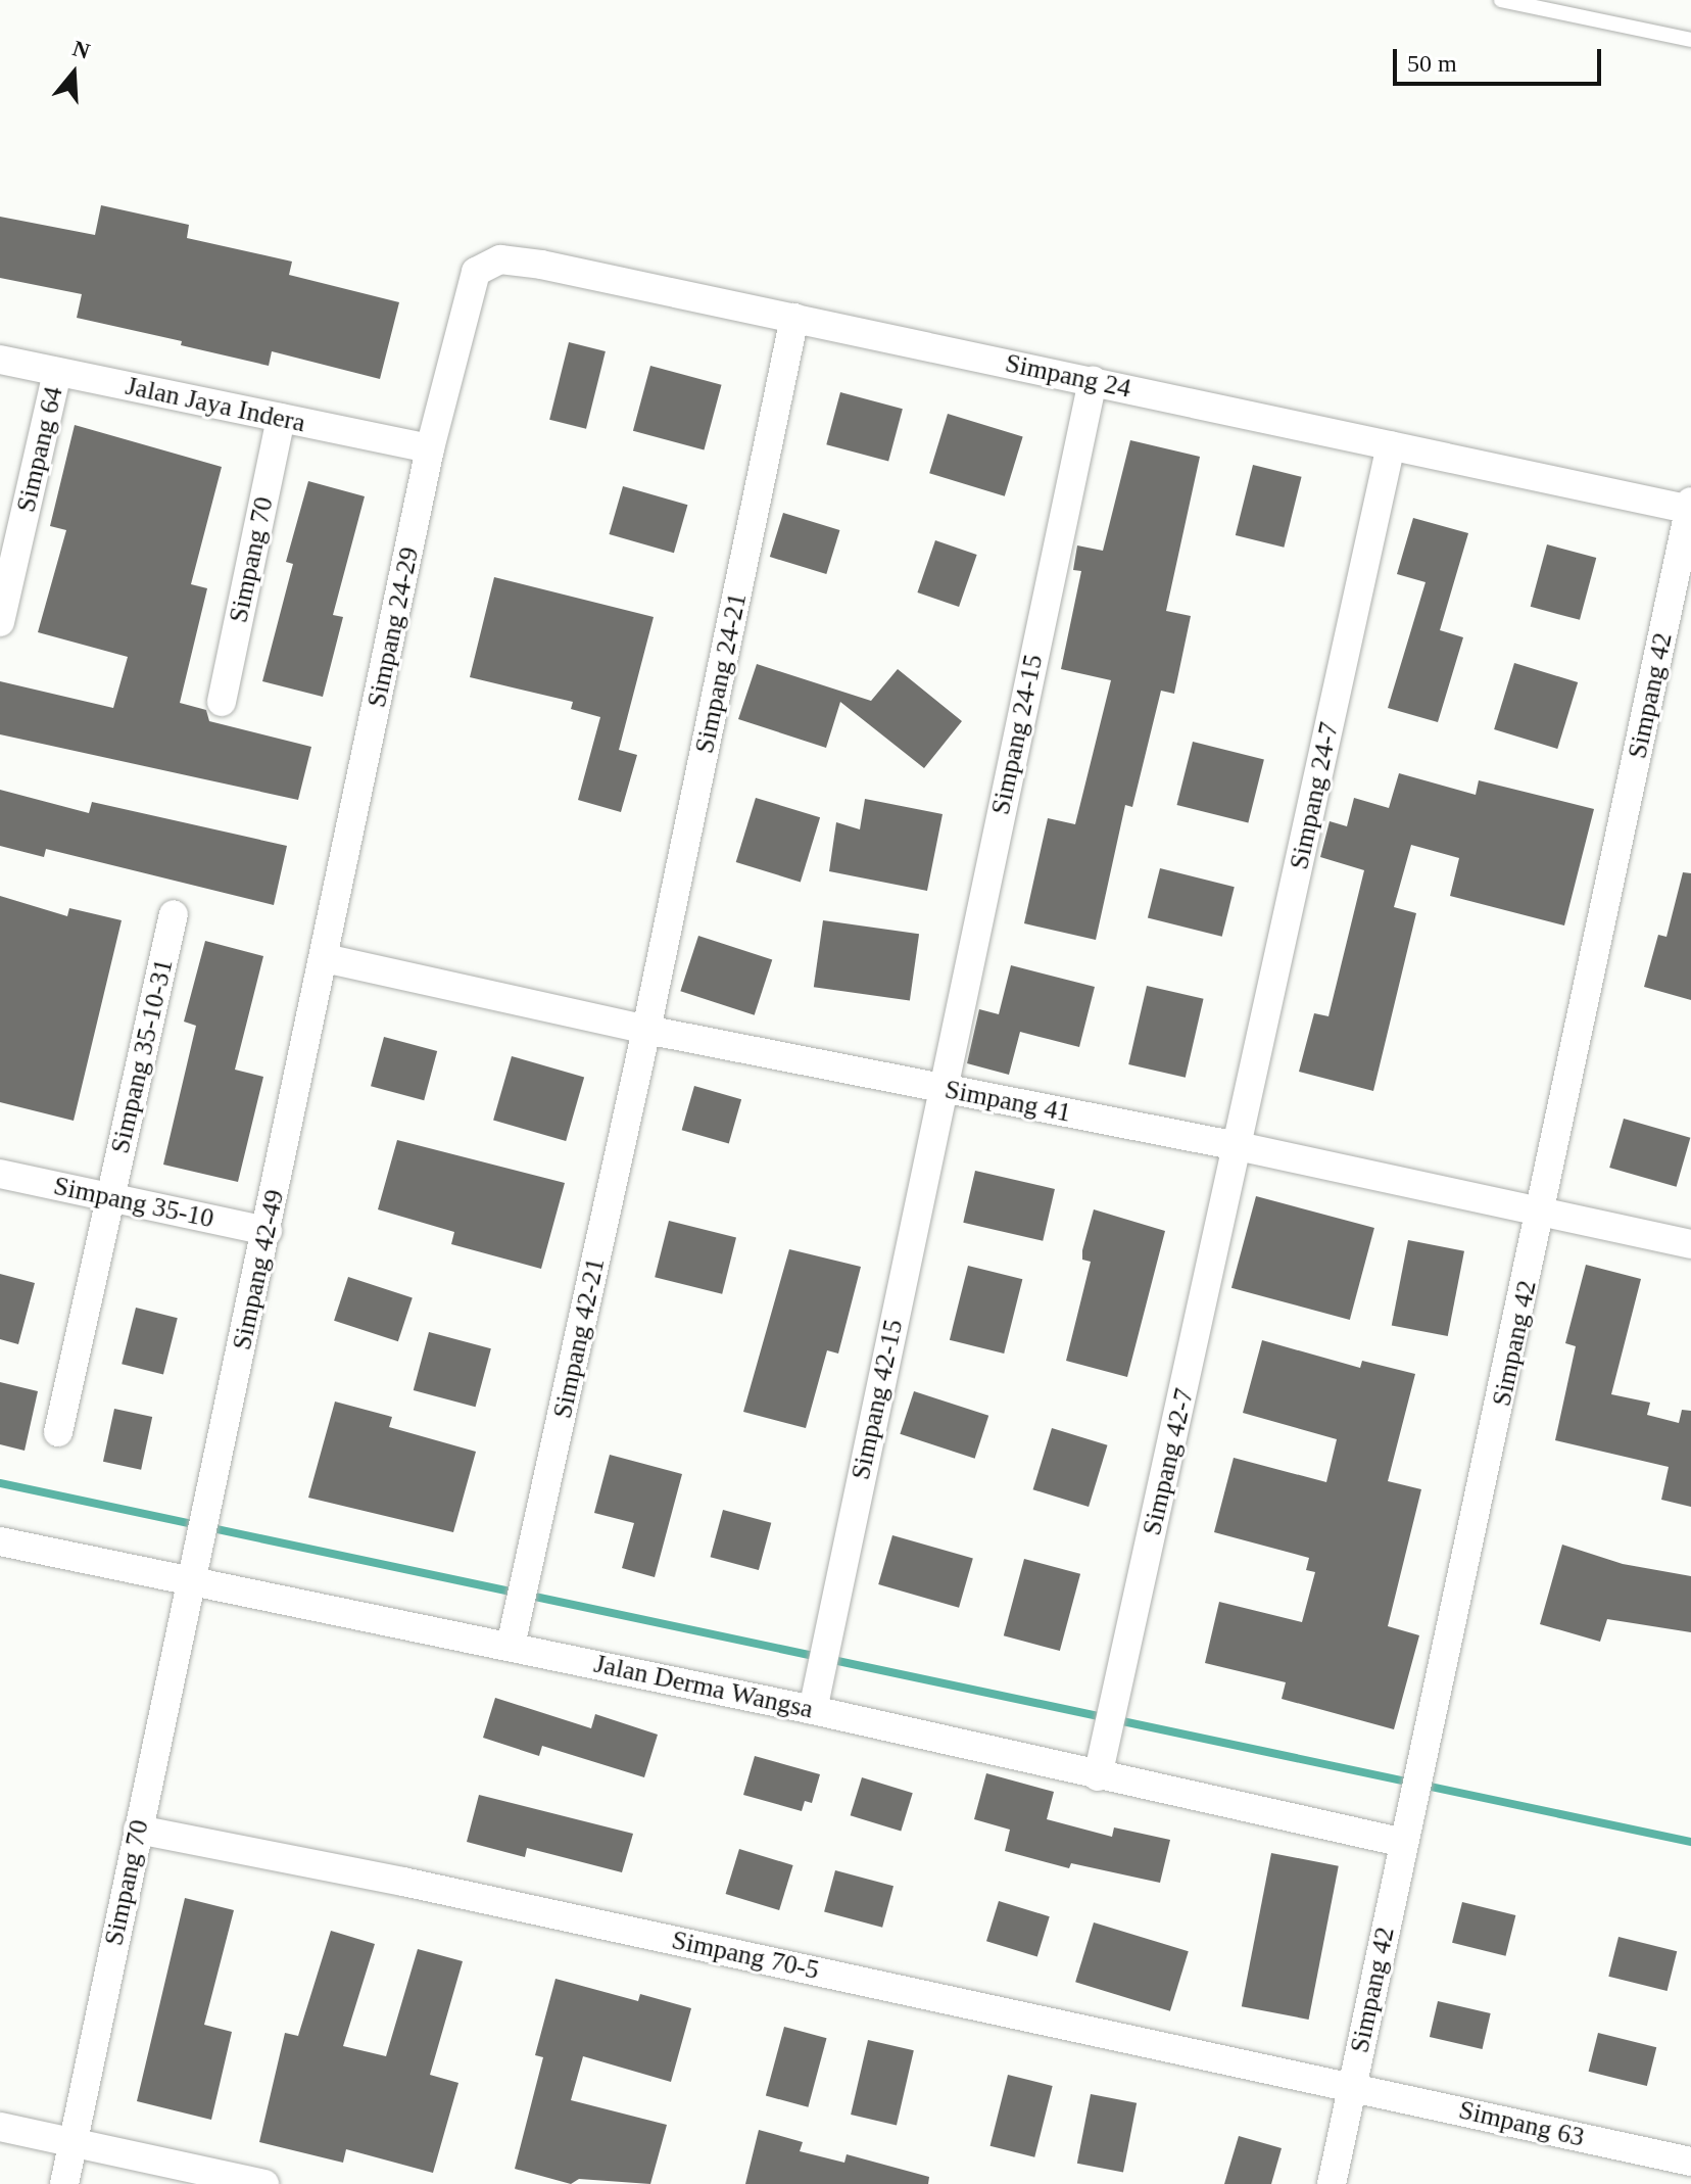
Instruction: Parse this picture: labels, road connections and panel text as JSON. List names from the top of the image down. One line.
{"streets":{"street":["Simpang 24","Jalan Jaya Indera","Simpang 64","Simpang 70","Simpang 24-29","Simpang 24-21","Simpang 42","Simpang 24-15","Simpang 24-7","Simpang 35-10-31","Simpang 41","Simpang 35-10","Simpang 42-49","Simpang 42-21","Simpang 42-15","Simpang 42-7","Jalan Derma Wangsa","Simpang 70-5","Simpang 63"]},"crossings":[["Simpang 24","Simpang 24-29"],["Simpang 24","Simpang 24-21"],["Simpang 24","Simpang 42"],["Simpang 24","Simpang 24-15"],["Simpang 24","Simpang 24-7"],["Jalan Jaya Indera","Simpang 64"],["Jalan Jaya Indera","Simpang 70"],["Jalan Jaya Indera","Simpang 24-29"],["Simpang 70","Simpang 42-49"],["Simpang 70","Jalan Derma Wangsa"],["Simpang 70","Simpang 70-5"],["Simpang 24-29","Simpang 41"],["Simpang 24-29","Simpang 42-49"],["Simpang 24-21","Simpang 41"],["Simpang 24-21","Simpang 42-21"],["Simpang 42","Simpang 41"],["Simpang 42","Jalan Derma Wangsa"],["Simpang 42","Simpang 70-5"],["Simpang 42","Simpang 63"],["Simpang 24-15","Simpang 41"],["Simpang 24-15","Simpang 42-15"],["Simpang 24-7","Simpang 41"],["Simpang 24-7","Simpang 42-7"],["Simpang 35-10-31","Simpang 35-10"],["Simpang 41","Simpang 42-49"],["Simpang 41","Simpang 42-21"],["Simpang 41","Simpang 42-15"],["Simpang 41","Simpang 42-7"],["Simpang 35-10","Simpang 42-49"],["Simpang 42-49","Jalan Derma Wangsa"],["Simpang 42-21","Jalan Derma Wangsa"],["Simpang 42-15","Jalan Derma Wangsa"],["Simpang 42-7","Jalan Derma Wangsa"],["Simpang 70-5","Simpang 63"]],"scale_bar":"50 m","north":"top"}
